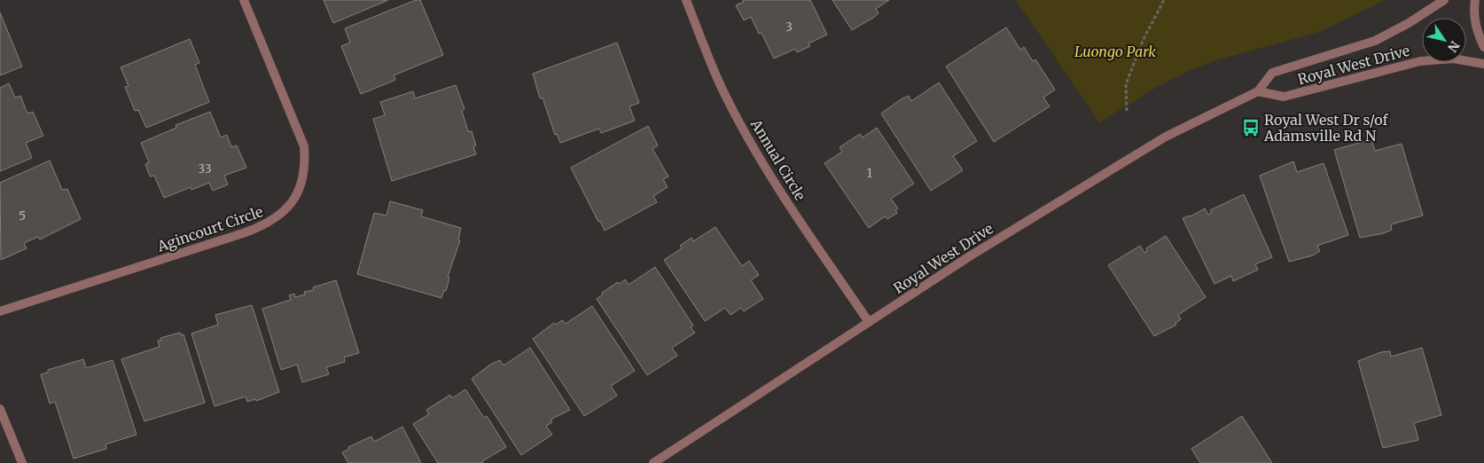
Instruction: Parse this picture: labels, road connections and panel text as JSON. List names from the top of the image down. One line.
{"streets":{"street":["Royal West Drive","Annual Circle","Agincourt Circle"]},"crossings":[["Royal West Drive","Annual Circle"]],"parks":["Luongo Park"],"places":{"bus stop":["Royal West Dr s/of Adamsville Rd N"]},"house_numbers":["3","33","1","5"],"north":"bottom right"}
